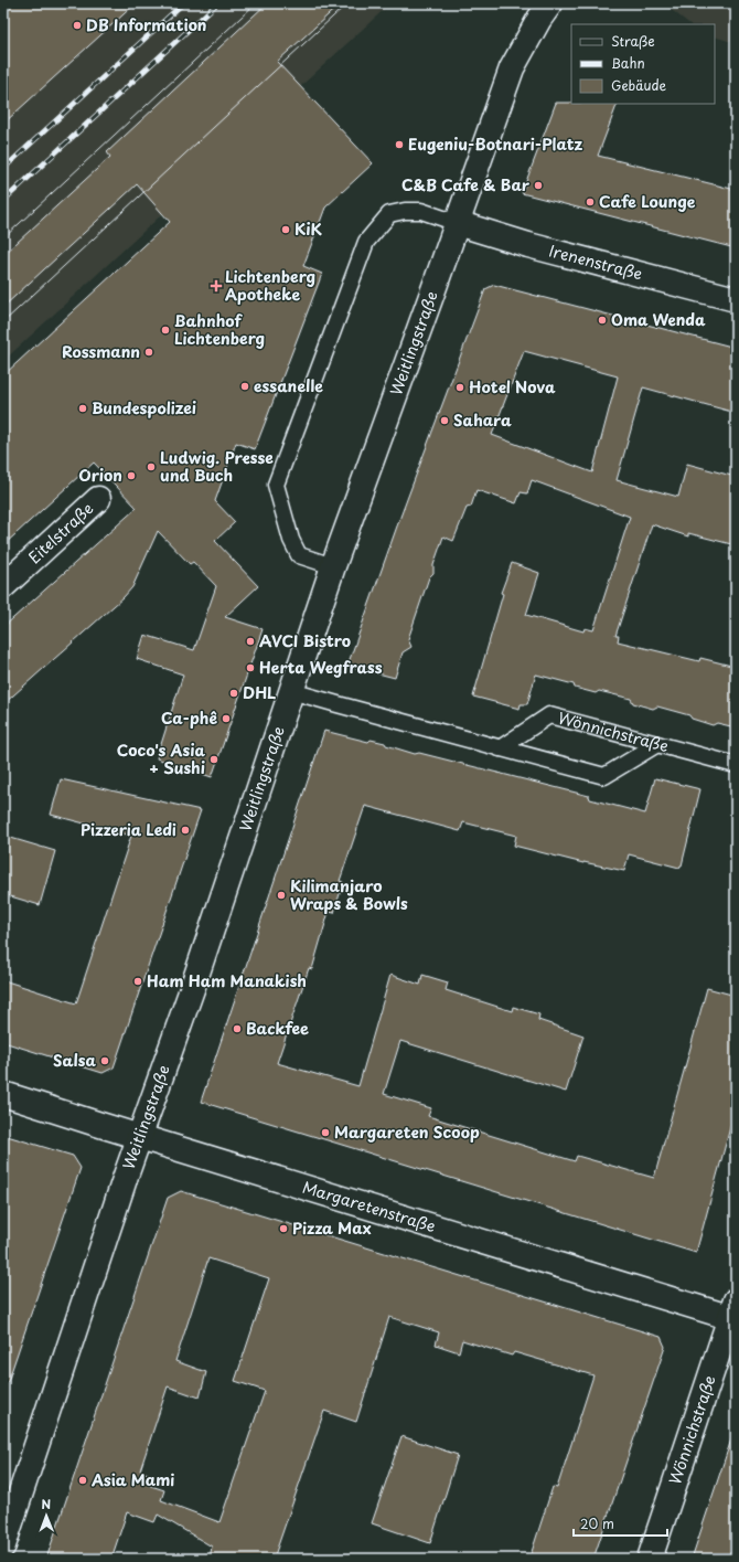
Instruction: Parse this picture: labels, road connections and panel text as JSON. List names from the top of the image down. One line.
{"streets":{"street":["Irenenstraße","Weitlingstraße","Eitelstraße","Wönnichstraße","Margaretenstraße"]},"crossings":[["Irenenstraße","Weitlingstraße"],["Weitlingstraße","Margaretenstraße"],["Wönnichstraße","Margaretenstraße"]],"places":{"other":["DB Information","Eugeniu-Botnari-Platz","C&B Cafe & Bar","Cafe Lounge","KiK","Oma Wenda","Bahnhof Lichtenberg","Rossmann","essanelle","Hotel Nova","Bundespolizei","Sahara","Ludwig. Presse und Buch","Orion","AVCI Bistro","Herta Wegfrass","DHL","Ca-phê","Coco's Asia + Sushi","Pizzeria Ledi","Kilimanjaro Wraps & Bowls","Ham Ham Manakish","Backfee","Salsa","Margareten Scoop","Pizza Max","Asia Mami"],"health":["Lichtenberg Apotheke"]},"legend":["Straße","Bahn","Gebäude"],"scale_bar":"20 m","north":"top"}
